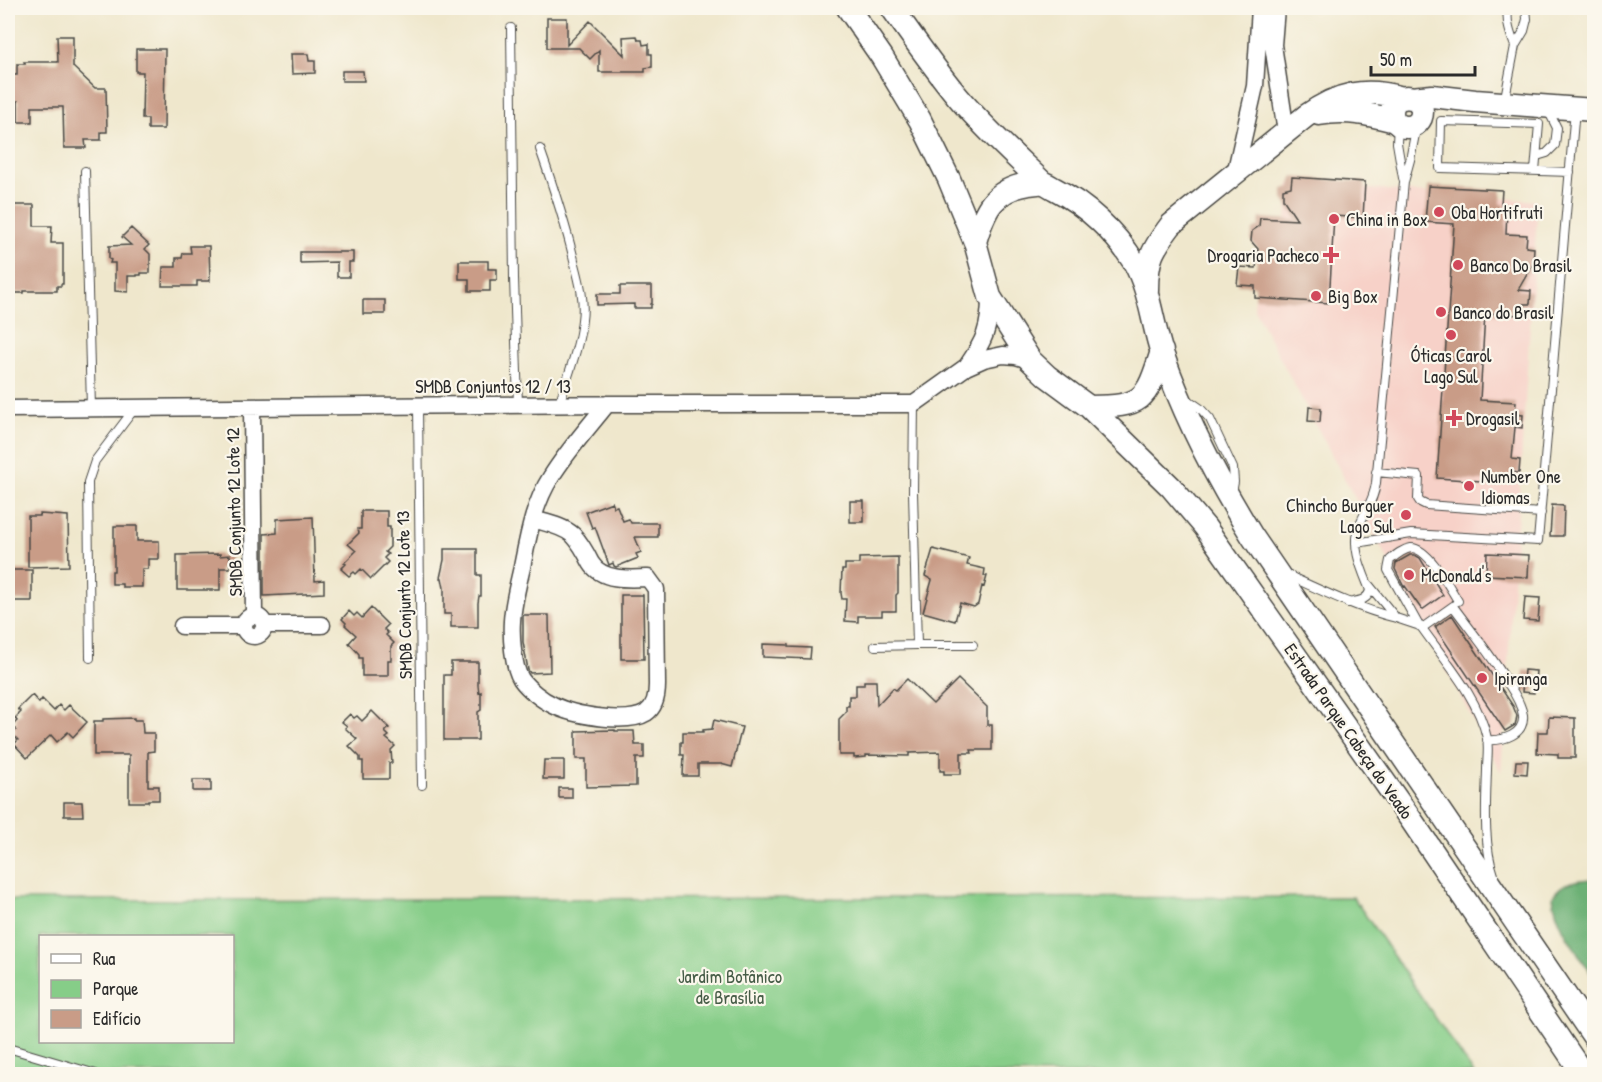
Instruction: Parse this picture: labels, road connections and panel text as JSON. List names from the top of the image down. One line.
{"streets":{"main road":["Estrada Parque Cabeça do Veado"],"street":["SMDB Conjuntos 12 / 13","SMDB Conjunto 12 Lote 12"],"lane":["SMDB Conjunto 12 Lote 13"]},"crossings":[["SMDB Conjuntos 12 / 13","SMDB Conjunto 12 Lote 12"],["SMDB Conjuntos 12 / 13","SMDB Conjunto 12 Lote 13"]],"parks":["Jardim Botânico de Brasília"],"places":{"other":["Oba Hortifruti","China in Box","Banco Do Brasil","Big Box","Banco do Brasil","Óticas Carol Lago Sul","Number One Idiomas","Chincho Burguer Lago Sul","McDonald's","Ipiranga"],"health":["Drogaria Pacheco","Drogasil"]},"legend":["Rua","Parque","Edifício"],"scale_bar":"50 m"}
